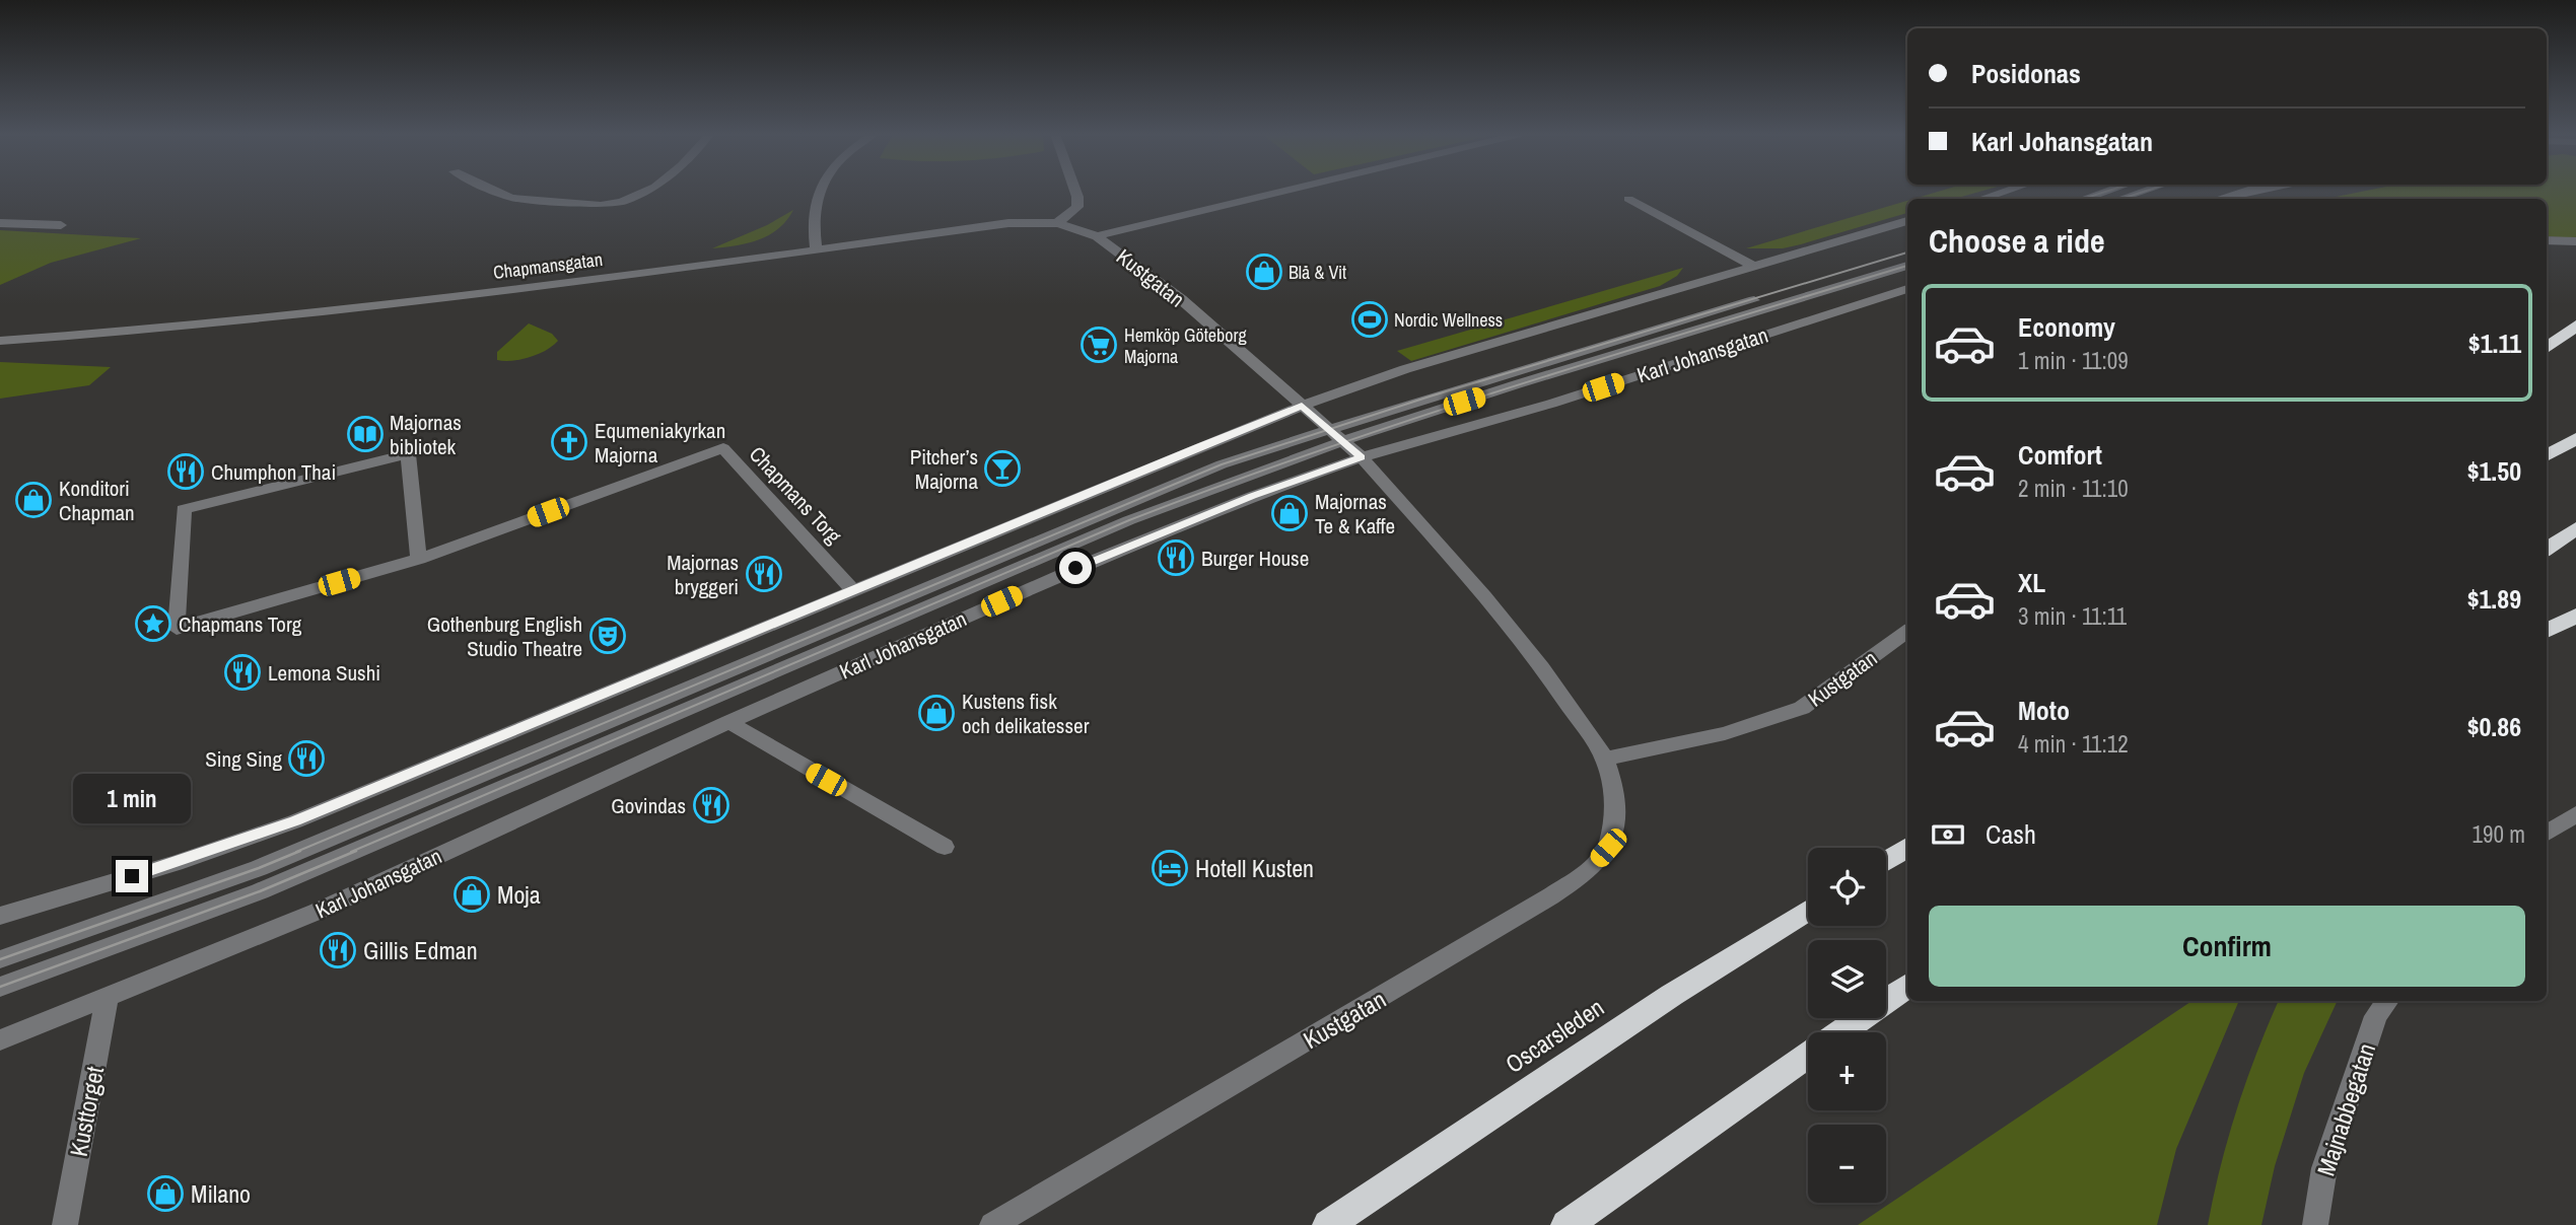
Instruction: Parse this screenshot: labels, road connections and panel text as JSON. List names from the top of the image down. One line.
{"streets":{"highway":["Oscarsleden"],"street":["Chapmansgatan","Kustgatan","Karl Johansgatan","Chapmans Torg","Majnabbegatan","Kusttorget"]},"crossings":[["Chapmansgatan","Kustgatan"],["Kustgatan","Karl Johansgatan"],["Karl Johansgatan","Kusttorget"]],"places":{"shop":["Blå & Vit","Konditori Chapman","Majornas Te & Kaffe","Kustens fisk och delikatesser","Moja","Milano"],"sports":["Nordic Wellness"],"supermarket":["Hemköp Göteborg Majorna"],"library":["Majornas bibliotek"],"church":["Equmeniakyrkan Majorna"],"bar":["Pitcher’s Majorna"],"restaurant":["Chumphon Thai","Burger House","Majornas bryggeri","Lemona Sushi","Sing Sing","Govindas","Gillis Edman"],"place":["Chapmans Torg"],"theatre":["Gothenburg English Studio Theatre"],"hotel":["Hotell Kusten"]},"page":{"banner":["Posidonas","Karl Johansgatan"],"heading":"Choose a ride","list":[{"name":"Economy","note":"1 min · 11:09","value":"$1.11"},{"name":"Comfort","note":"2 min · 11:10","value":"$1.50"},{"name":"XL","note":"3 min · 11:11","value":"$1.89"},{"name":"Moto","note":"4 min · 11:12","value":"$0.86"}],"bubble":"1 min","pay":["Cash","190 m"],"map_buttons":["+","−"],"buttons":"Confirm"}}
